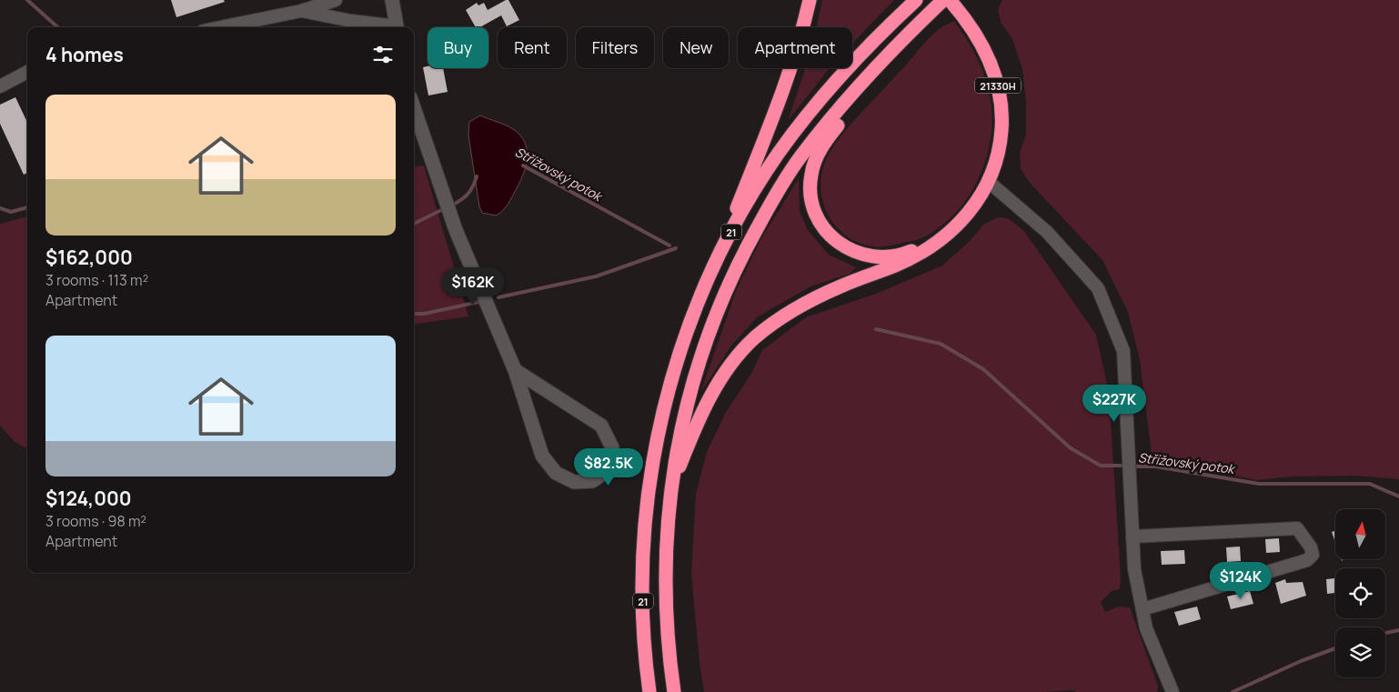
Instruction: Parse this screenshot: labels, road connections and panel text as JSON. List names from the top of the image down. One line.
{"streets":{"highway":["21330H","21"]},"water":["Střížovský potok"],"north":"top","page":{"chip":["Buy","Rent","Filters","New","Apartment"],"heading":"4 homes","list":[{"name":"$162,000","note":"3 rooms · 113 m² · Apartment"},{"name":"$124,000","note":"3 rooms · 98 m² · Apartment"}],"price":["$162K","$227K","$82.5K","$124K"]}}
